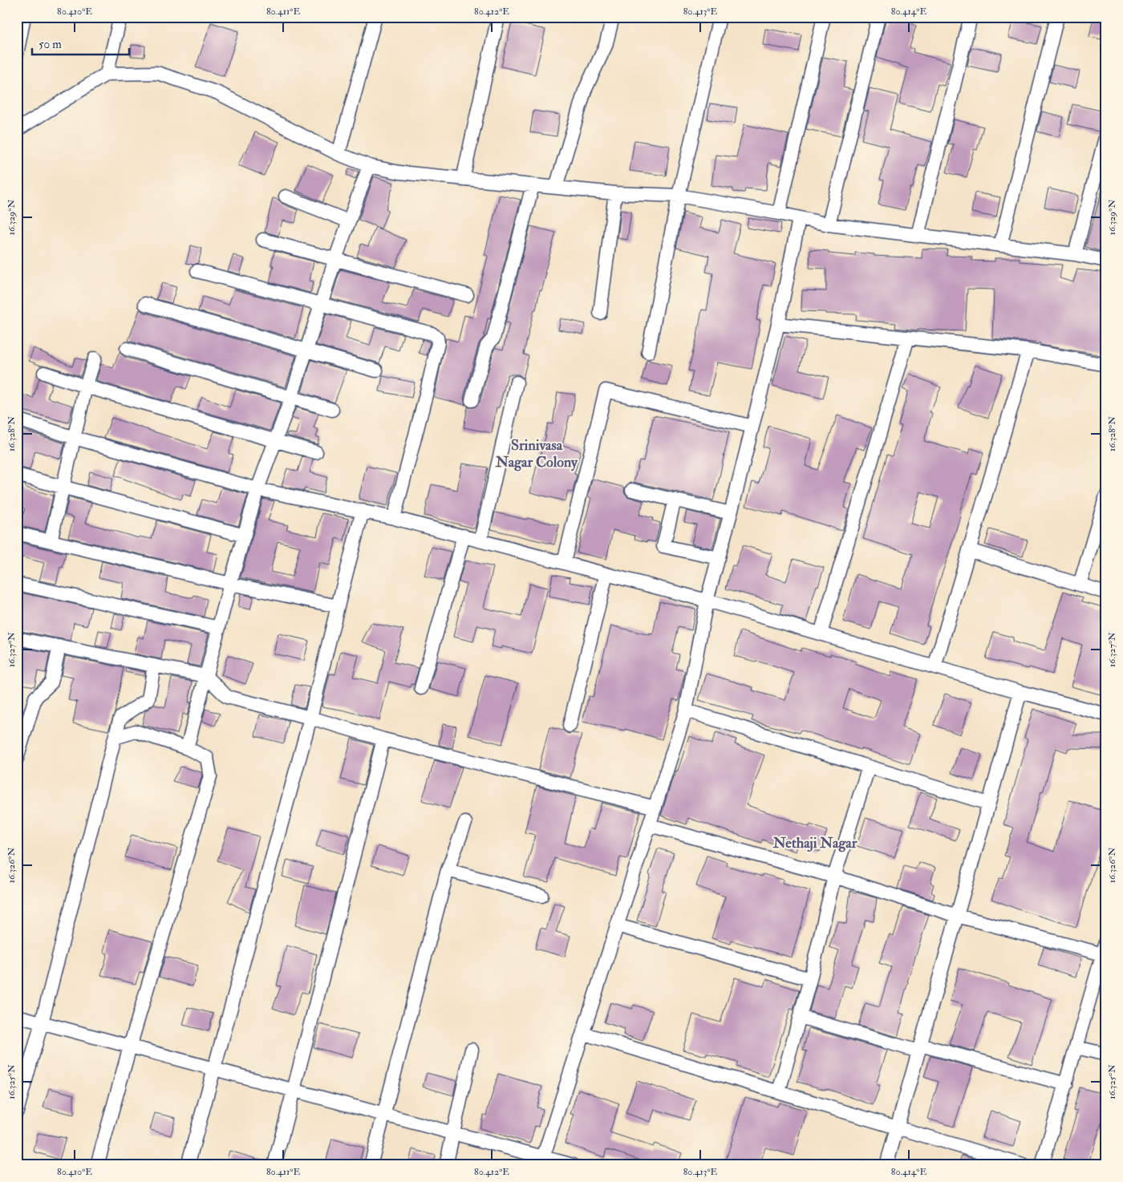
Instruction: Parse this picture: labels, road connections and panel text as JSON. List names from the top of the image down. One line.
{"districts":["Srinivasa Nagar Colony","Nethaji Nagar"],"scale_bar":"50 m","coordinates":["80.410°E","80.411°E","80.412°E","80.413°E","80.414°E","16.329°N","16.328°N","16.327°N","16.326°N","16.325°N"]}
